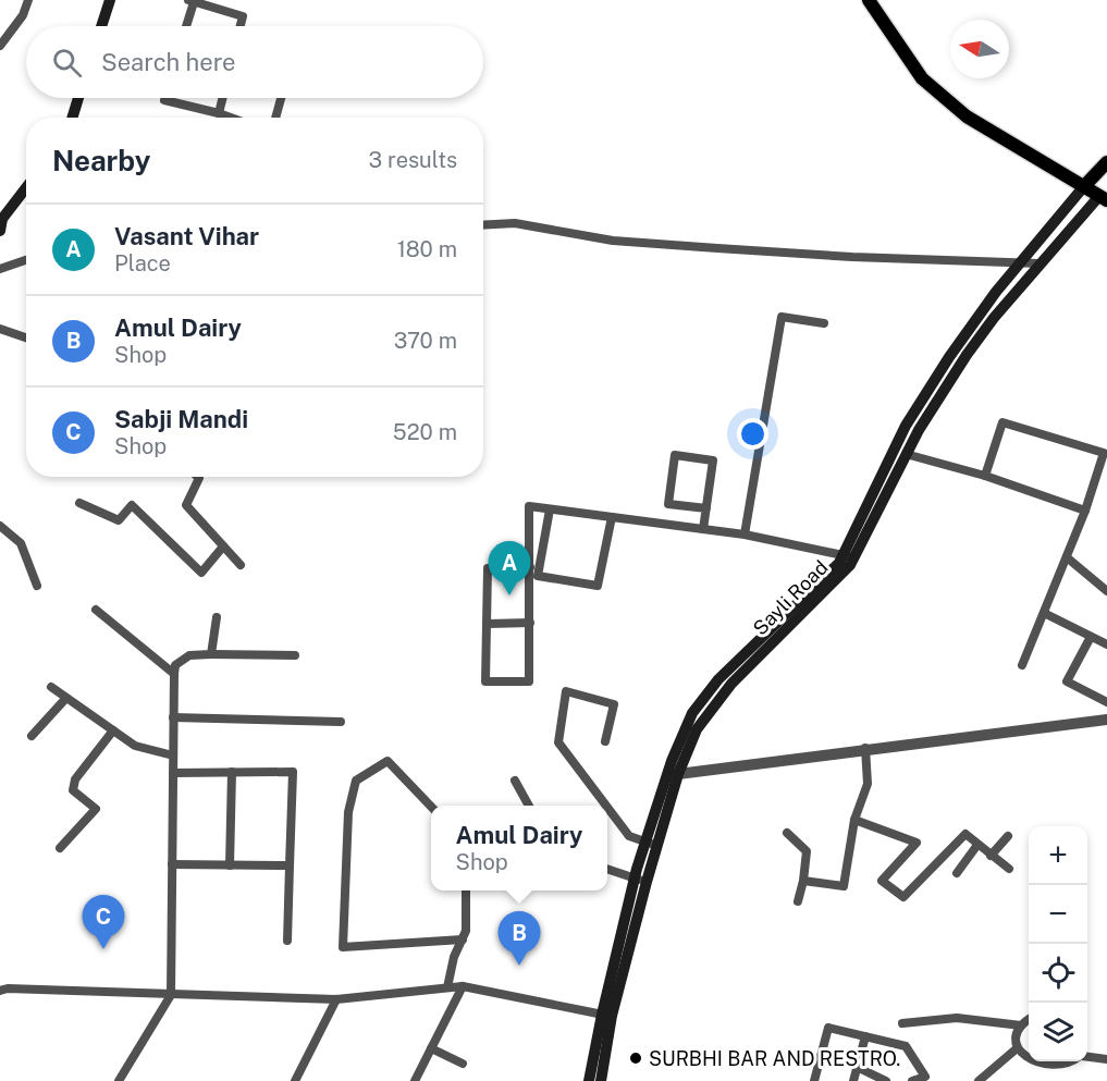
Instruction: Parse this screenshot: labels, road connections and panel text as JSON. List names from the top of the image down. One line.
{"streets":{"main road":["Sayli Road"]},"places":["SURBHI BAR AND RESTRO."],"north":"left","page":{"search":"Search here","heading":["Nearby","3 results"],"list":[{"mark":"A","name":"Vasant Vihar","note":"Place","value":"180 m"},{"mark":"B","name":"Amul Dairy","note":"Shop","value":"370 m"},{"mark":"C","name":"Sabji Mandi","note":"Shop","value":"520 m"}],"pins":["A","C","B"],"popup":["Amul Dairy","Shop"],"map_buttons":["+","−"]}}
